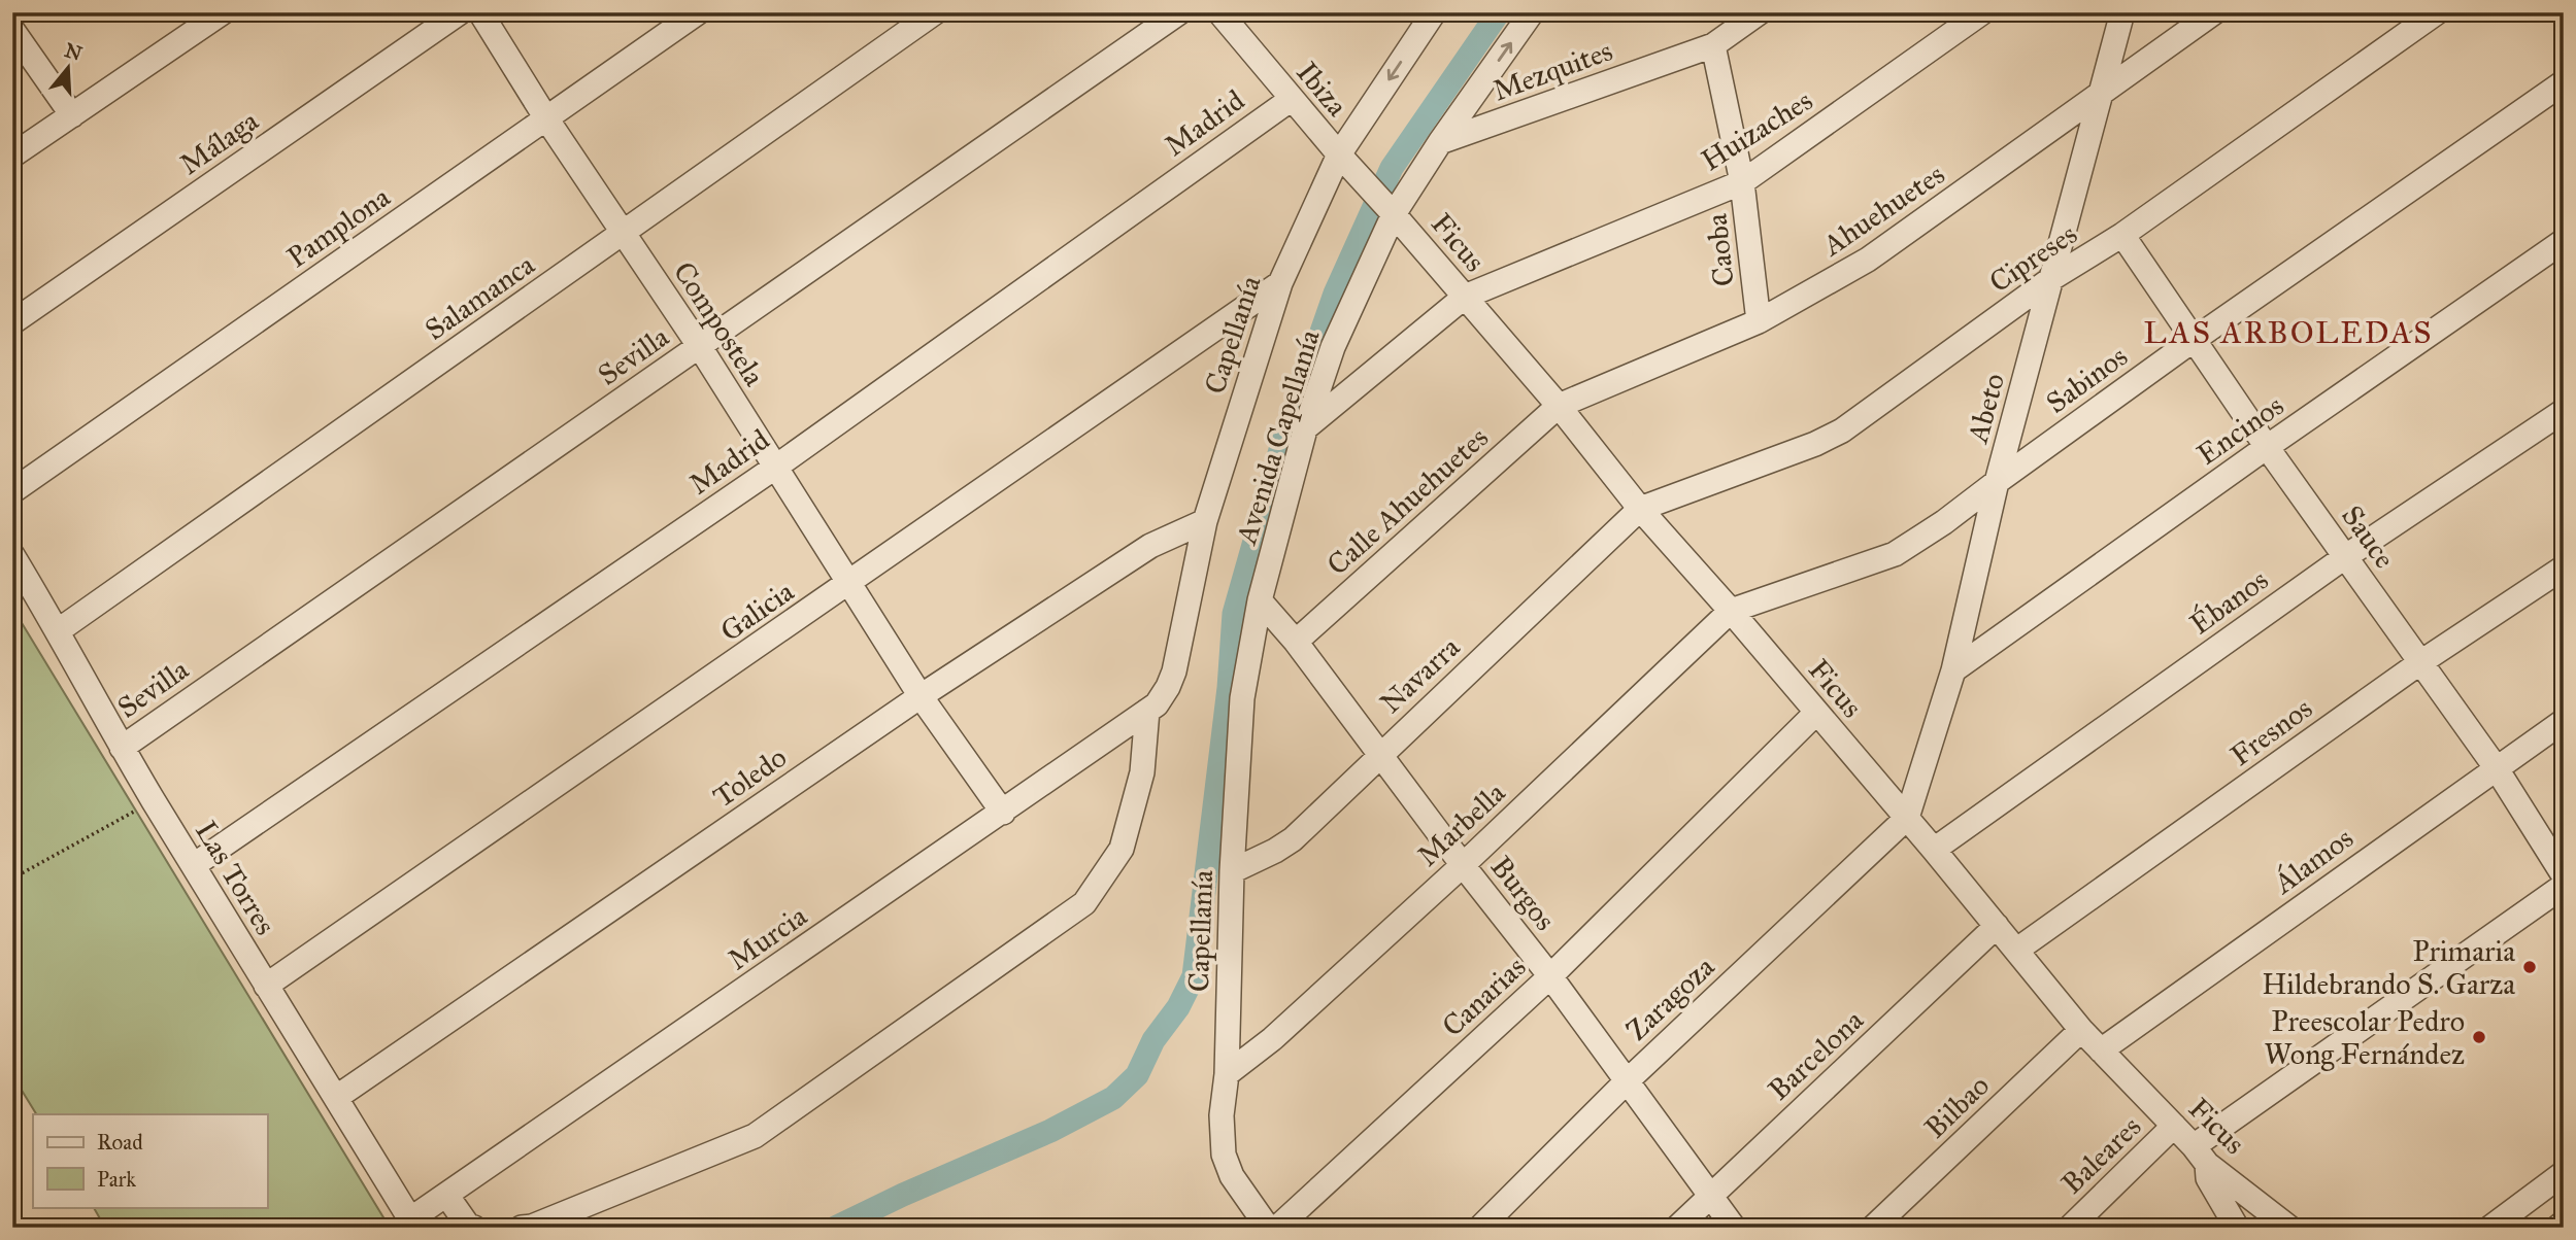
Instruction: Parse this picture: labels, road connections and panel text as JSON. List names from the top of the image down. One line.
{"streets":{"street":["Mezquites","Ibiza","Madrid","Huizaches","Málaga","Ahuehuetes","Pamplona","Ficus","Caoba","Cipreses","Salamanca","Compostela","Capellanía","Sevilla","Sabinos","Abeto","Encinos","Avenida Capellanía","Calle Ahuehuetes","Sauce","Ébanos","Galicia","Navarra","Fresnos","Toledo","Marbella","Álamos","Las Torres","Burgos","Murcia","Canarias","Zaragoza","Barcelona","Bilbao","Baleares"]},"crossings":[["Mezquites","Caoba"],["Ibiza","Madrid"],["Ibiza","Ficus"],["Ibiza","Capellanía"],["Madrid","Compostela"],["Madrid","Las Torres"],["Huizaches","Ficus"],["Huizaches","Caoba"],["Huizaches","Avenida Capellanía"],["Ahuehuetes","Ficus"],["Ahuehuetes","Caoba"],["Ahuehuetes","Abeto"],["Ahuehuetes","Calle Ahuehuetes"],["Pamplona","Compostela"],["Ficus","Cipreses"],["Ficus","Capellanía"],["Ficus","Sabinos"],["Ficus","Abeto"],["Ficus","Avenida Capellanía"],["Ficus","Calle Ahuehuetes"],["Ficus","Ébanos"],["Ficus","Navarra"],["Ficus","Fresnos"],["Ficus","Marbella"],["Ficus","Álamos"],["Ficus","Canarias"],["Ficus","Zaragoza"],["Ficus","Barcelona"],["Ficus","Bilbao"],["Ficus","Baleares"],["Cipreses","Abeto"],["Cipreses","Sauce"],["Cipreses","Navarra"],["Salamanca","Compostela"],["Salamanca","Las Torres"],["Compostela","Sevilla"],["Compostela","Galicia"],["Compostela","Toledo"],["Compostela","Murcia"],["Capellanía","Avenida Capellanía"],["Capellanía","Galicia"],["Capellanía","Navarra"],["Capellanía","Toledo"],["Capellanía","Marbella"],["Capellanía","Burgos"],["Capellanía","Murcia"],["Sevilla","Las Torres"],["Sabinos","Abeto"],["Sabinos","Sauce"],["Sabinos","Marbella"],["Abeto","Encinos"],["Abeto","Zaragoza"],["Encinos","Sauce"],["Avenida Capellanía","Burgos"],["Calle Ahuehuetes","Burgos"],["Sauce","Ébanos"],["Sauce","Fresnos"],["Sauce","Álamos"],["Galicia","Las Torres"],["Navarra","Burgos"],["Toledo","Las Torres"],["Marbella","Burgos"],["Las Torres","Murcia"],["Burgos","Canarias"],["Burgos","Zaragoza"],["Burgos","Barcelona"]],"districts":["LAS ARBOLEDAS"],"places":["Primaria Hildebrando S. Garza","Preescolar Pedro Wong Fernández"],"legend":["Road","Park"],"north":"top"}
